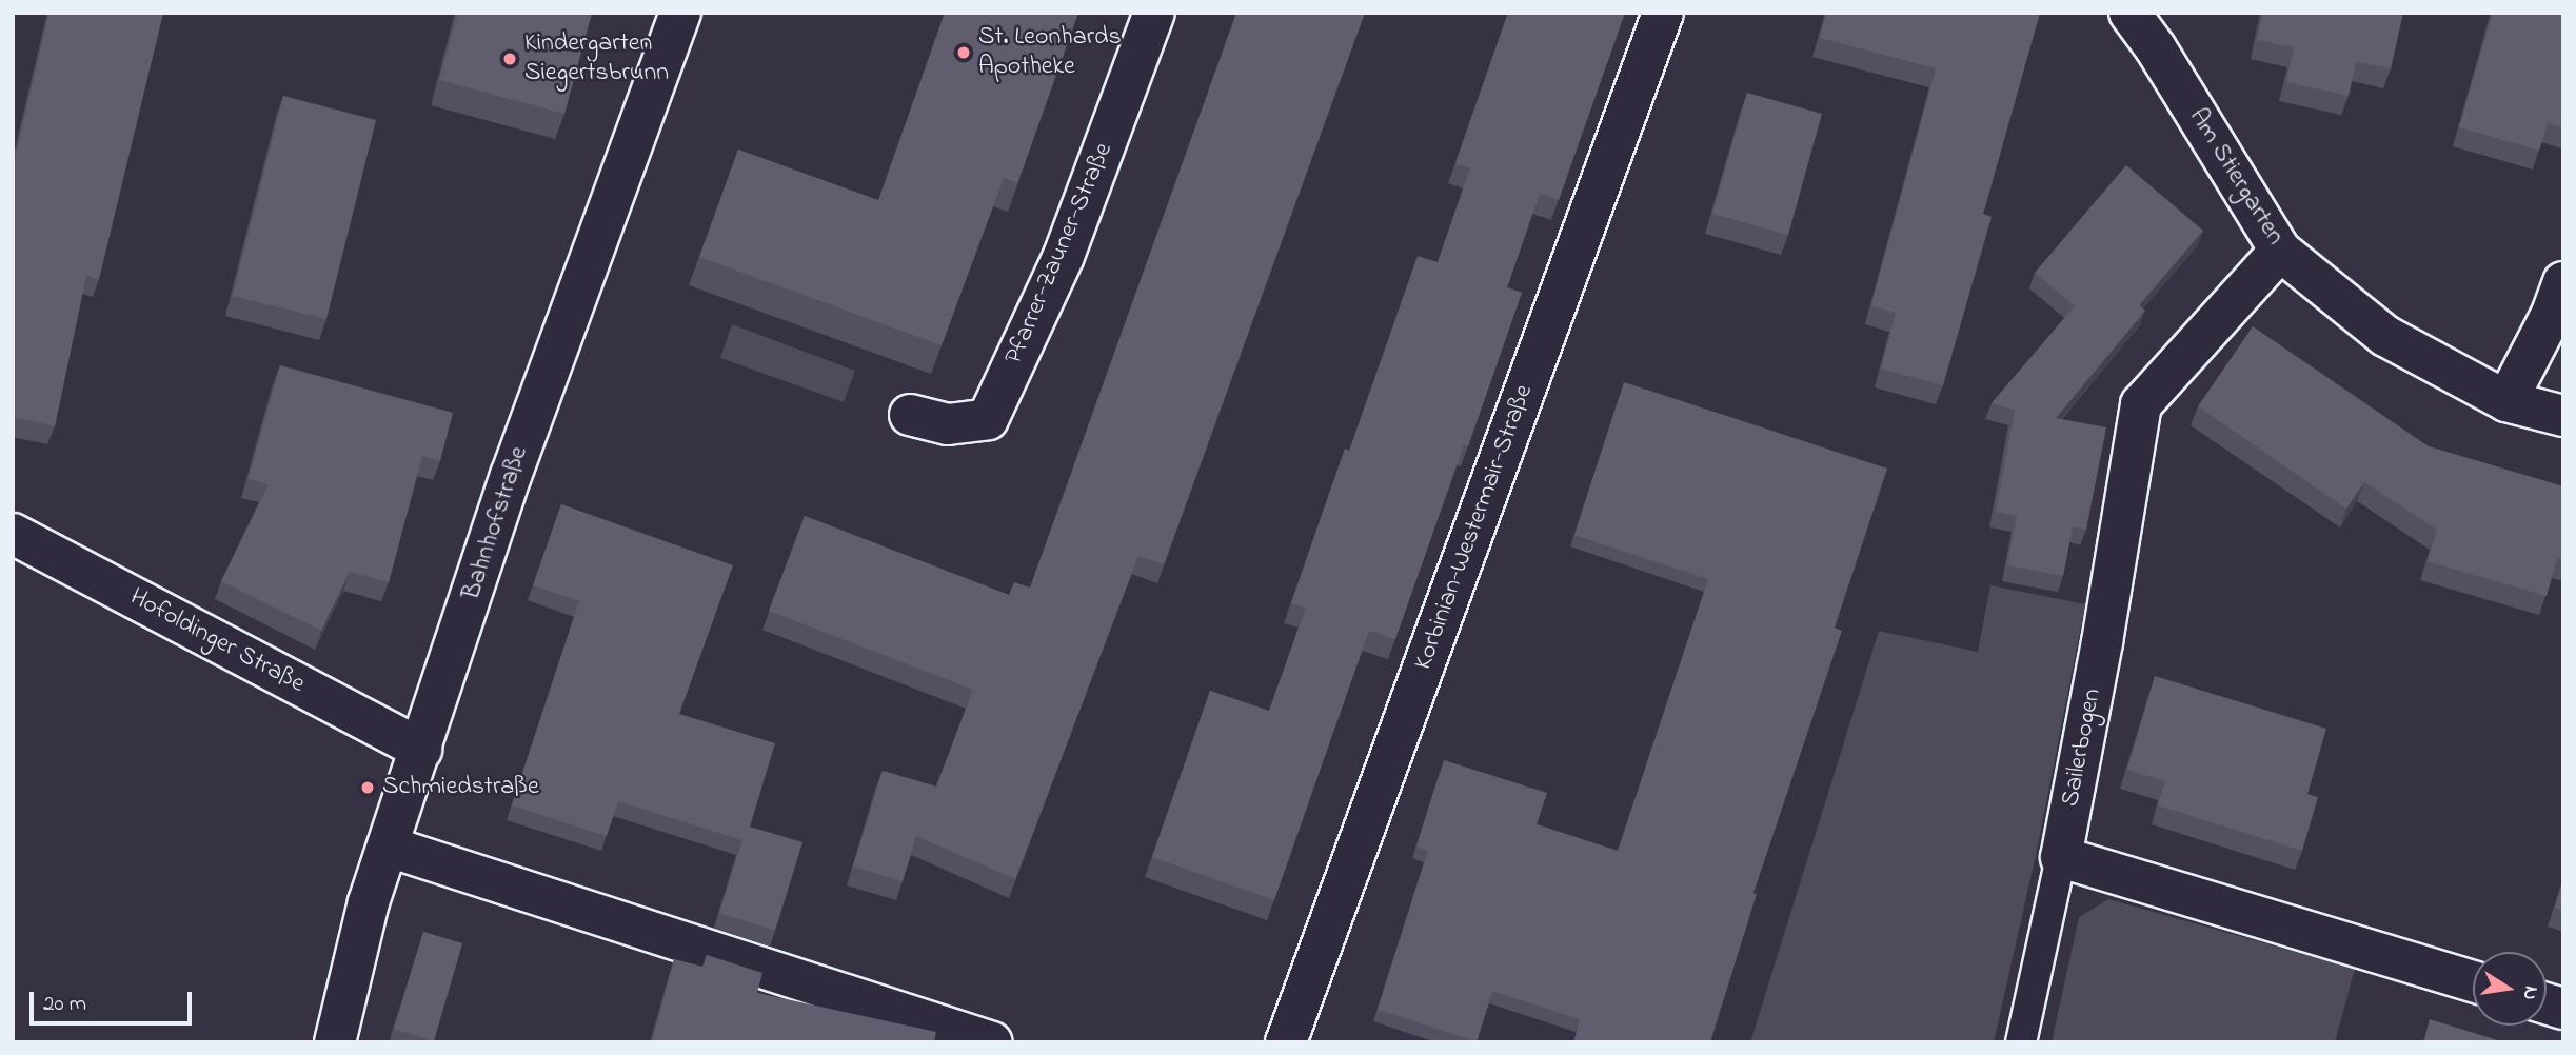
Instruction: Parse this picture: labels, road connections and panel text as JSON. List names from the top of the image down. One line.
{"streets":{"street":["Am Stiergarten","Pfarrer-Zauner-Straße","Bahnhofstraße","Korbinian-Westermair-Straße","Hofoldinger Straße","Sailerbogen"]},"crossings":[["Am Stiergarten","Sailerbogen"],["Bahnhofstraße","Hofoldinger Straße"]],"places":["St. Leonhards Apotheke","Kindergarten Siegertsbrunn","Schmiedstraße"],"scale_bar":"20 m","north":"right"}
